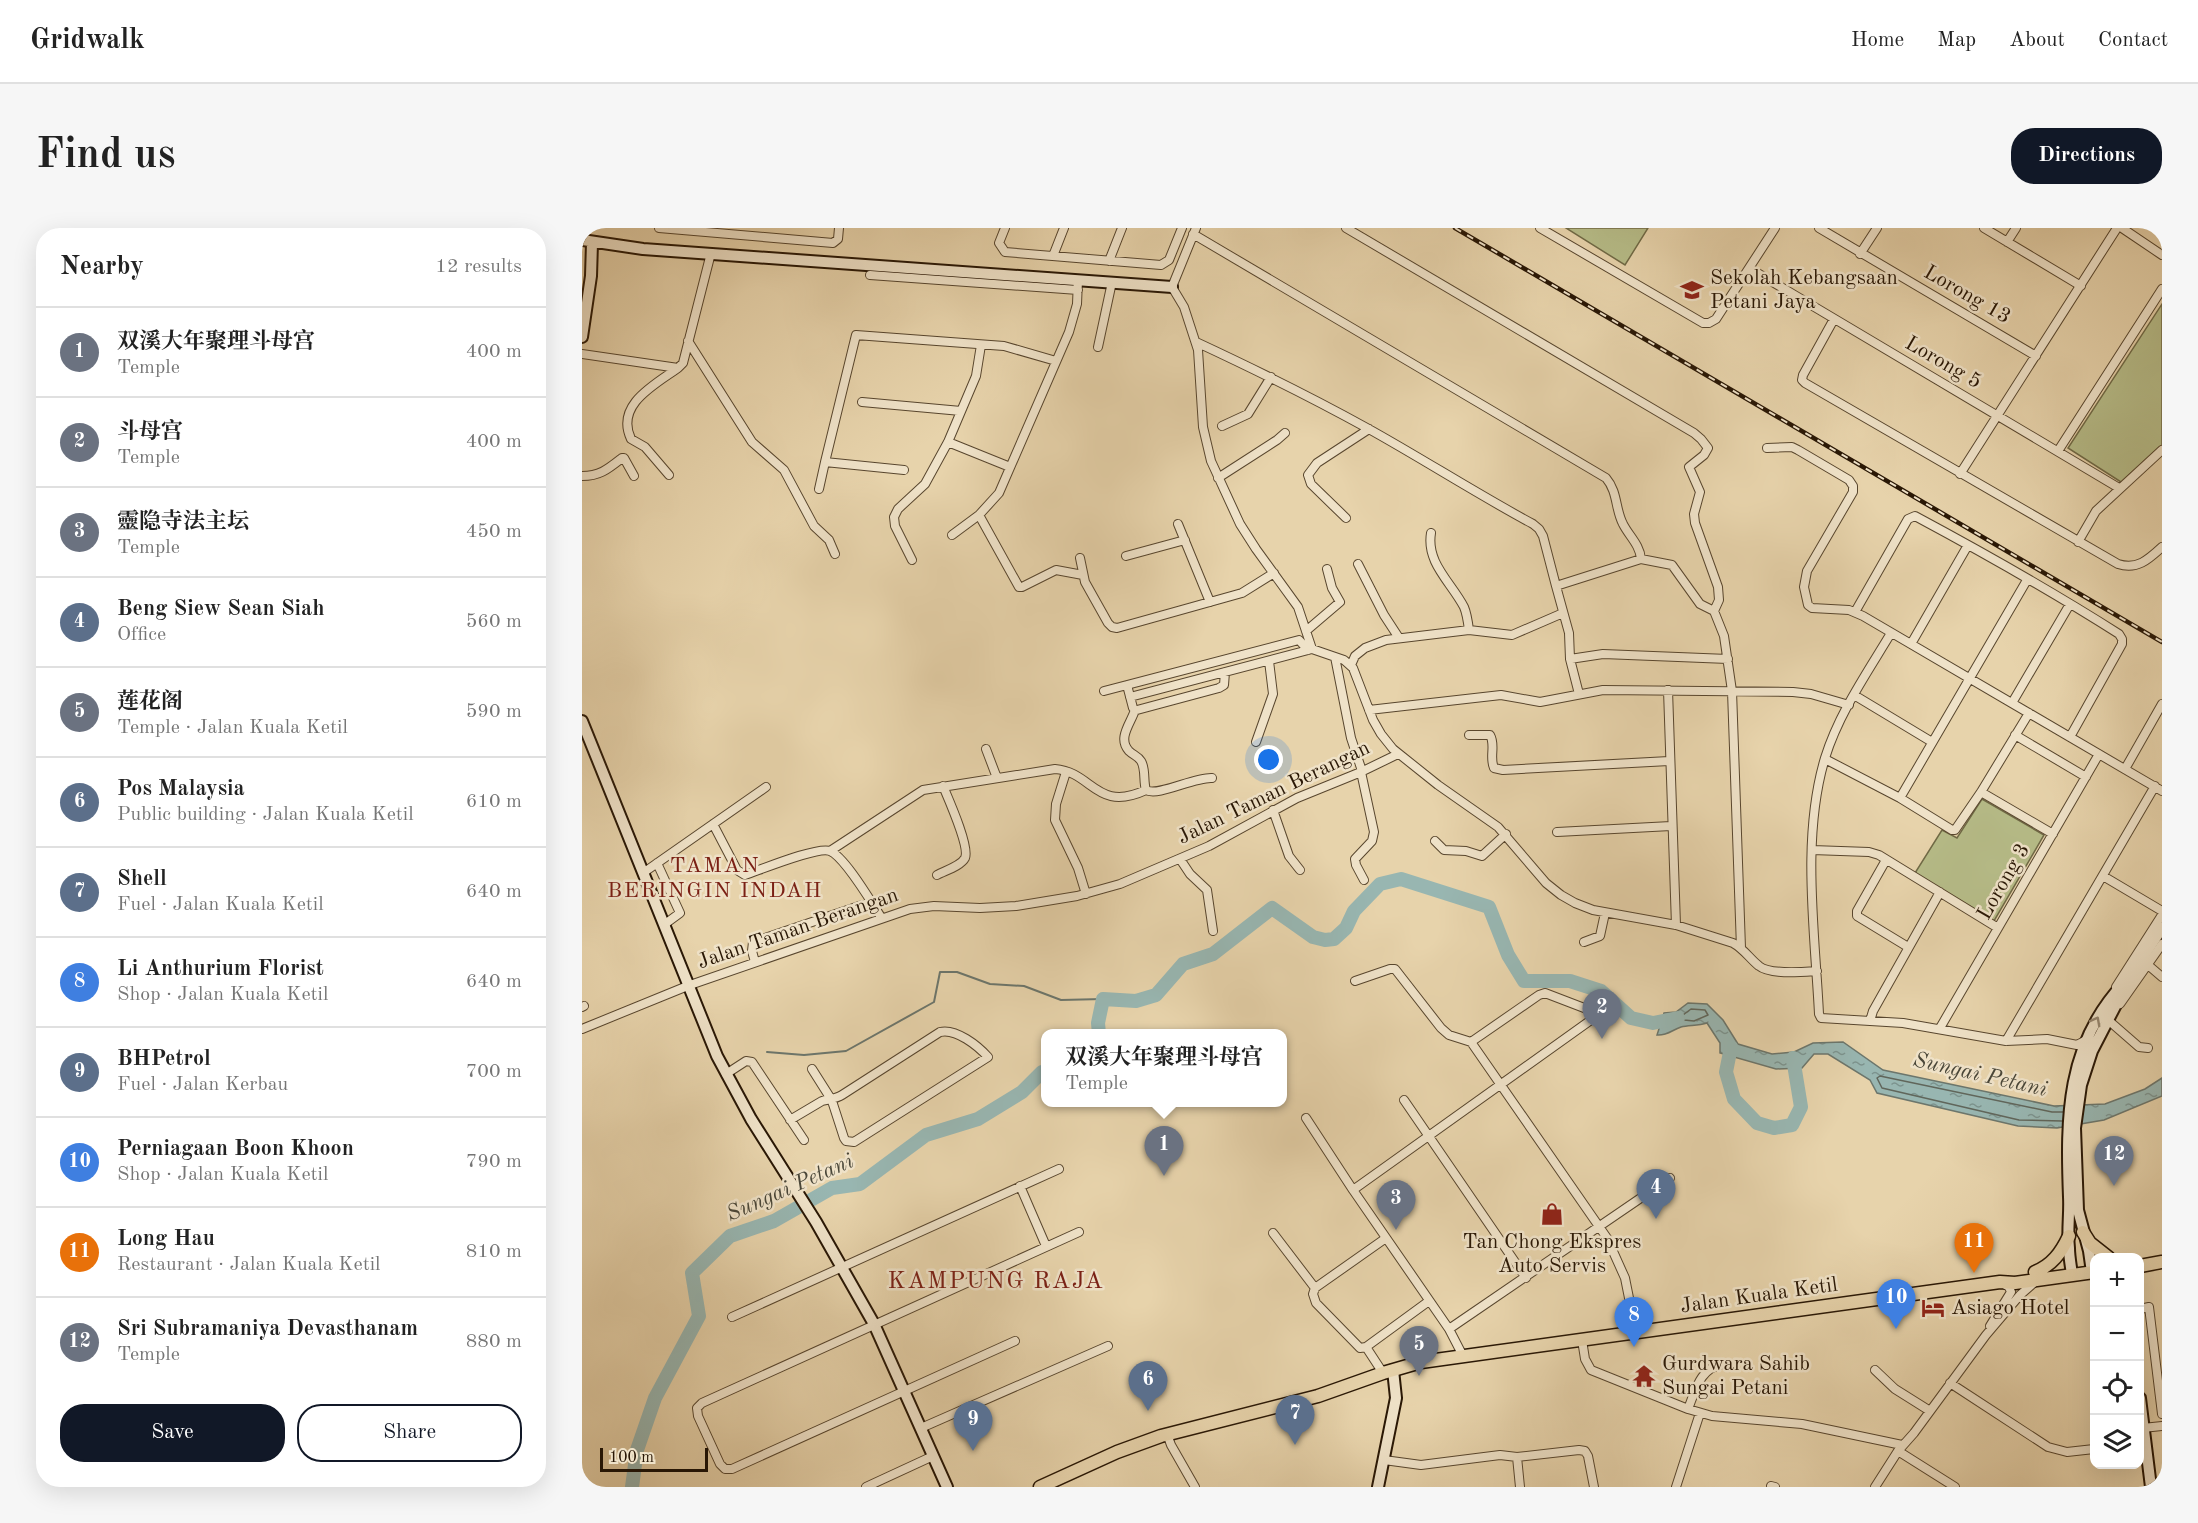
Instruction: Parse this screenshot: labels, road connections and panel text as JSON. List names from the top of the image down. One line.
{"streets":{"main road":["Jalan Kuala Ketil"],"street":["Lorong 13","Lorong 5","Jalan Taman Berangan","Lorong 3"]},"districts":["TAMAN BERINGIN INDAH","KAMPUNG RAJA"],"water":["Sungai Petani"],"places":{"school or university":["Sekolah Kebangsaan Petani Jaya"],"shop":["Tan Chong Ekspres Auto Servis"],"hotel":["Asiago Hotel"],"temple":["Gurdwara Sahib Sungai Petani"]},"scale_bar":"100 m","page":{"header":"Gridwalk","nav":["Home","Map","About","Contact"],"buttons":["Directions",["Save","Share"]],"title":"Find us","heading":["Nearby","12 results"],"list":[{"mark":"1","name":"双溪大年聚理斗母宫","note":"Temple","value":"400 m"},{"mark":"2","name":"斗母宫","note":"Temple","value":"400 m"},{"mark":"3","name":"靈隐寺法主坛","note":"Temple","value":"450 m"},{"mark":"4","name":"Beng Siew Sean Siah","note":"Office","value":"560 m"},{"mark":"5","name":"莲花阁","note":"Temple · Jalan Kuala Ketil","value":"590 m"},{"mark":"6","name":"Pos Malaysia","note":"Public building · Jalan Kuala Ketil","value":"610 m"},{"mark":"7","name":"Shell","note":"Fuel · Jalan Kuala Ketil","value":"640 m"},{"mark":"8","name":"Li Anthurium Florist","note":"Shop · Jalan Kuala Ketil","value":"640 m"},{"mark":"9","name":"BHPetrol","note":"Fuel · Jalan Kerbau","value":"700 m"},{"mark":"10","name":"Perniagaan Boon Khoon","note":"Shop · Jalan Kuala Ketil","value":"790 m"},{"mark":"11","name":"Long Hau","note":"Restaurant · Jalan Kuala Ketil","value":"810 m"},{"mark":"12","name":"Sri Subramaniya Devasthanam","note":"Temple","value":"880 m"}],"pins":["2","1","12","4","3","11","10","8","5","6","7","9"],"popup":["双溪大年聚理斗母宫","Temple"],"map_buttons":["+","−"],"scale":"100 m"}}
